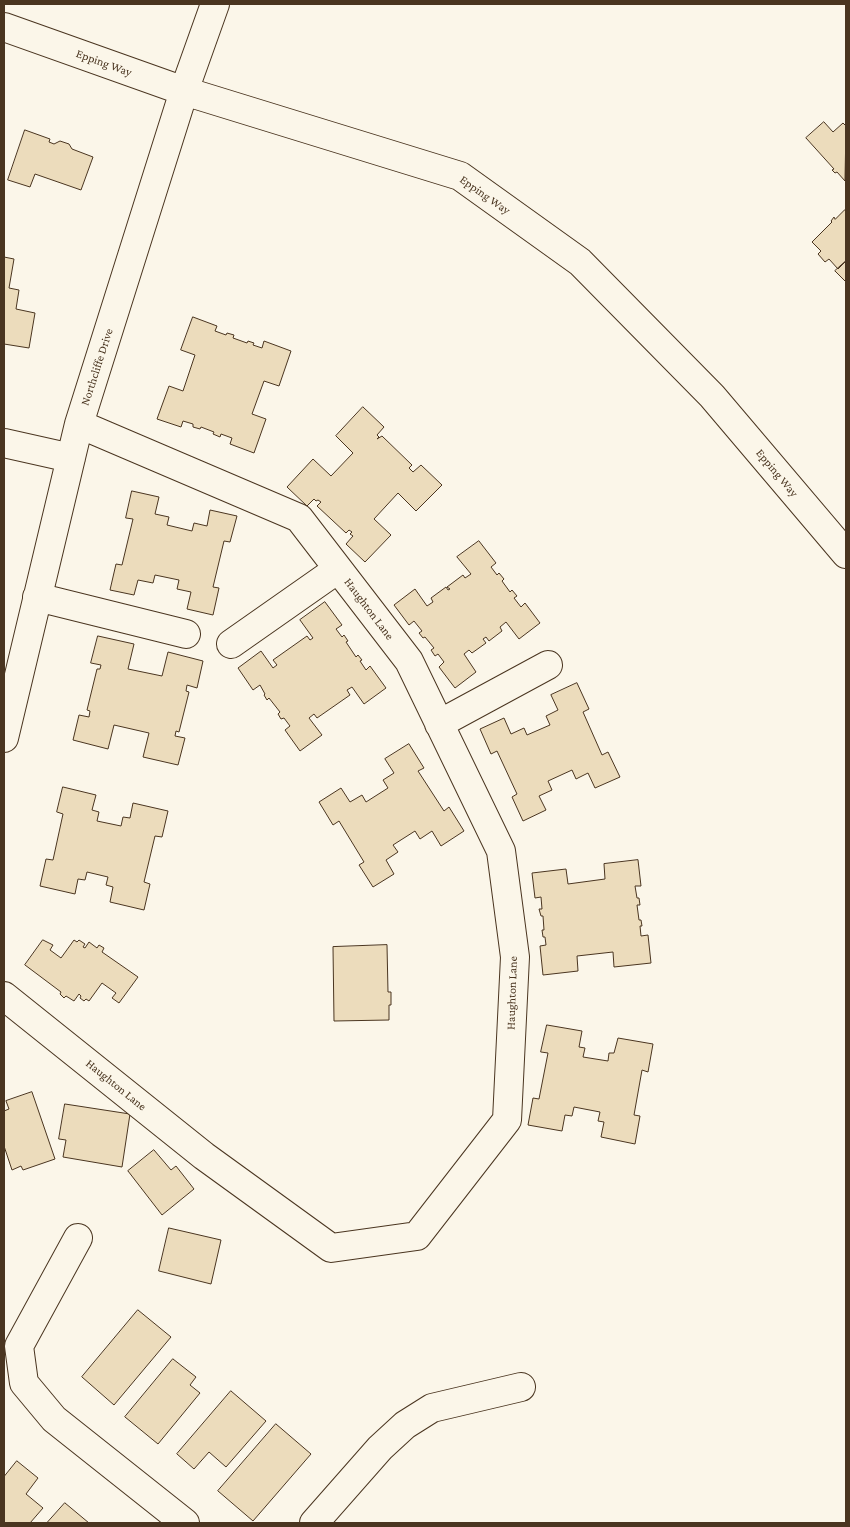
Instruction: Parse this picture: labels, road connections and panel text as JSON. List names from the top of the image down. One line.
{"streets":{"street":["Epping Way","Northcliffe Drive","Haughton Lane"]},"crossings":[["Epping Way","Northcliffe Drive"],["Northcliffe Drive","Haughton Lane"]]}
